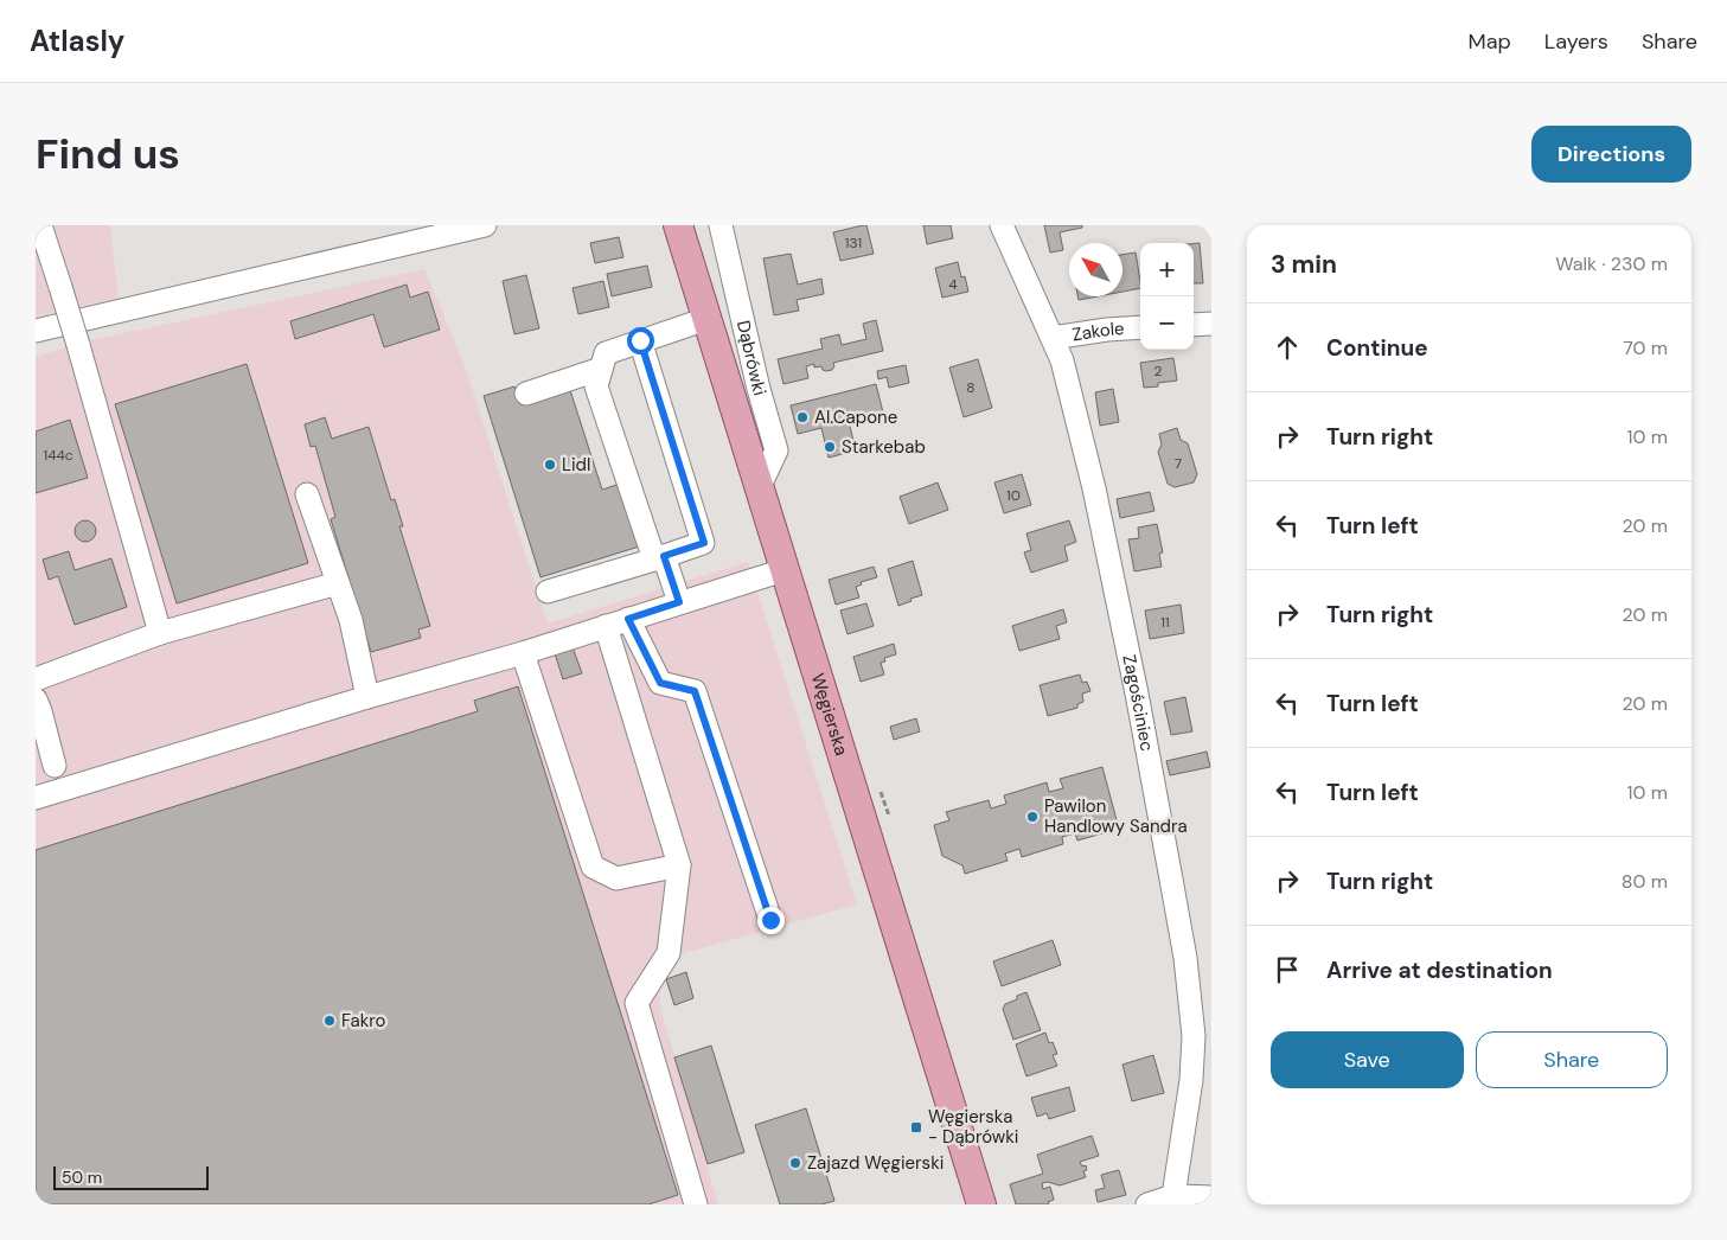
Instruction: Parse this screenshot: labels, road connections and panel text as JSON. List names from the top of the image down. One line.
{"streets":{"main road":["Węgierska"],"street":["Zakole","Dąbrówki","Zagościniec"]},"crossings":[["Zakole","Zagościniec"],["Dąbrówki","Węgierska"]],"places":{"other":["Al.Capone","Starkebab","Lidl","Pawilon Handlowy Sandra","Fakro","Zajazd Węgierski"],"transit":["Węgierska - Dąbrówki"]},"house_numbers":["131","4","2","8","144c","7","10","11"],"scale_bar":"50 m","north":"top left","page":{"header":"Atlasly","nav":["Map","Layers","Share"],"buttons":["Directions",["Save","Share"]],"title":"Find us","heading":["3 min","Walk · 230 m"],"map_buttons":["+","−"],"list":[["Continue","70 m"],["Turn right","10 m"],["Turn left","20 m"],["Turn right","20 m"],["Turn left","20 m"],["Turn left","10 m"],["Turn right","80 m"],"Arrive at destination"],"scale":"50 m"}}
